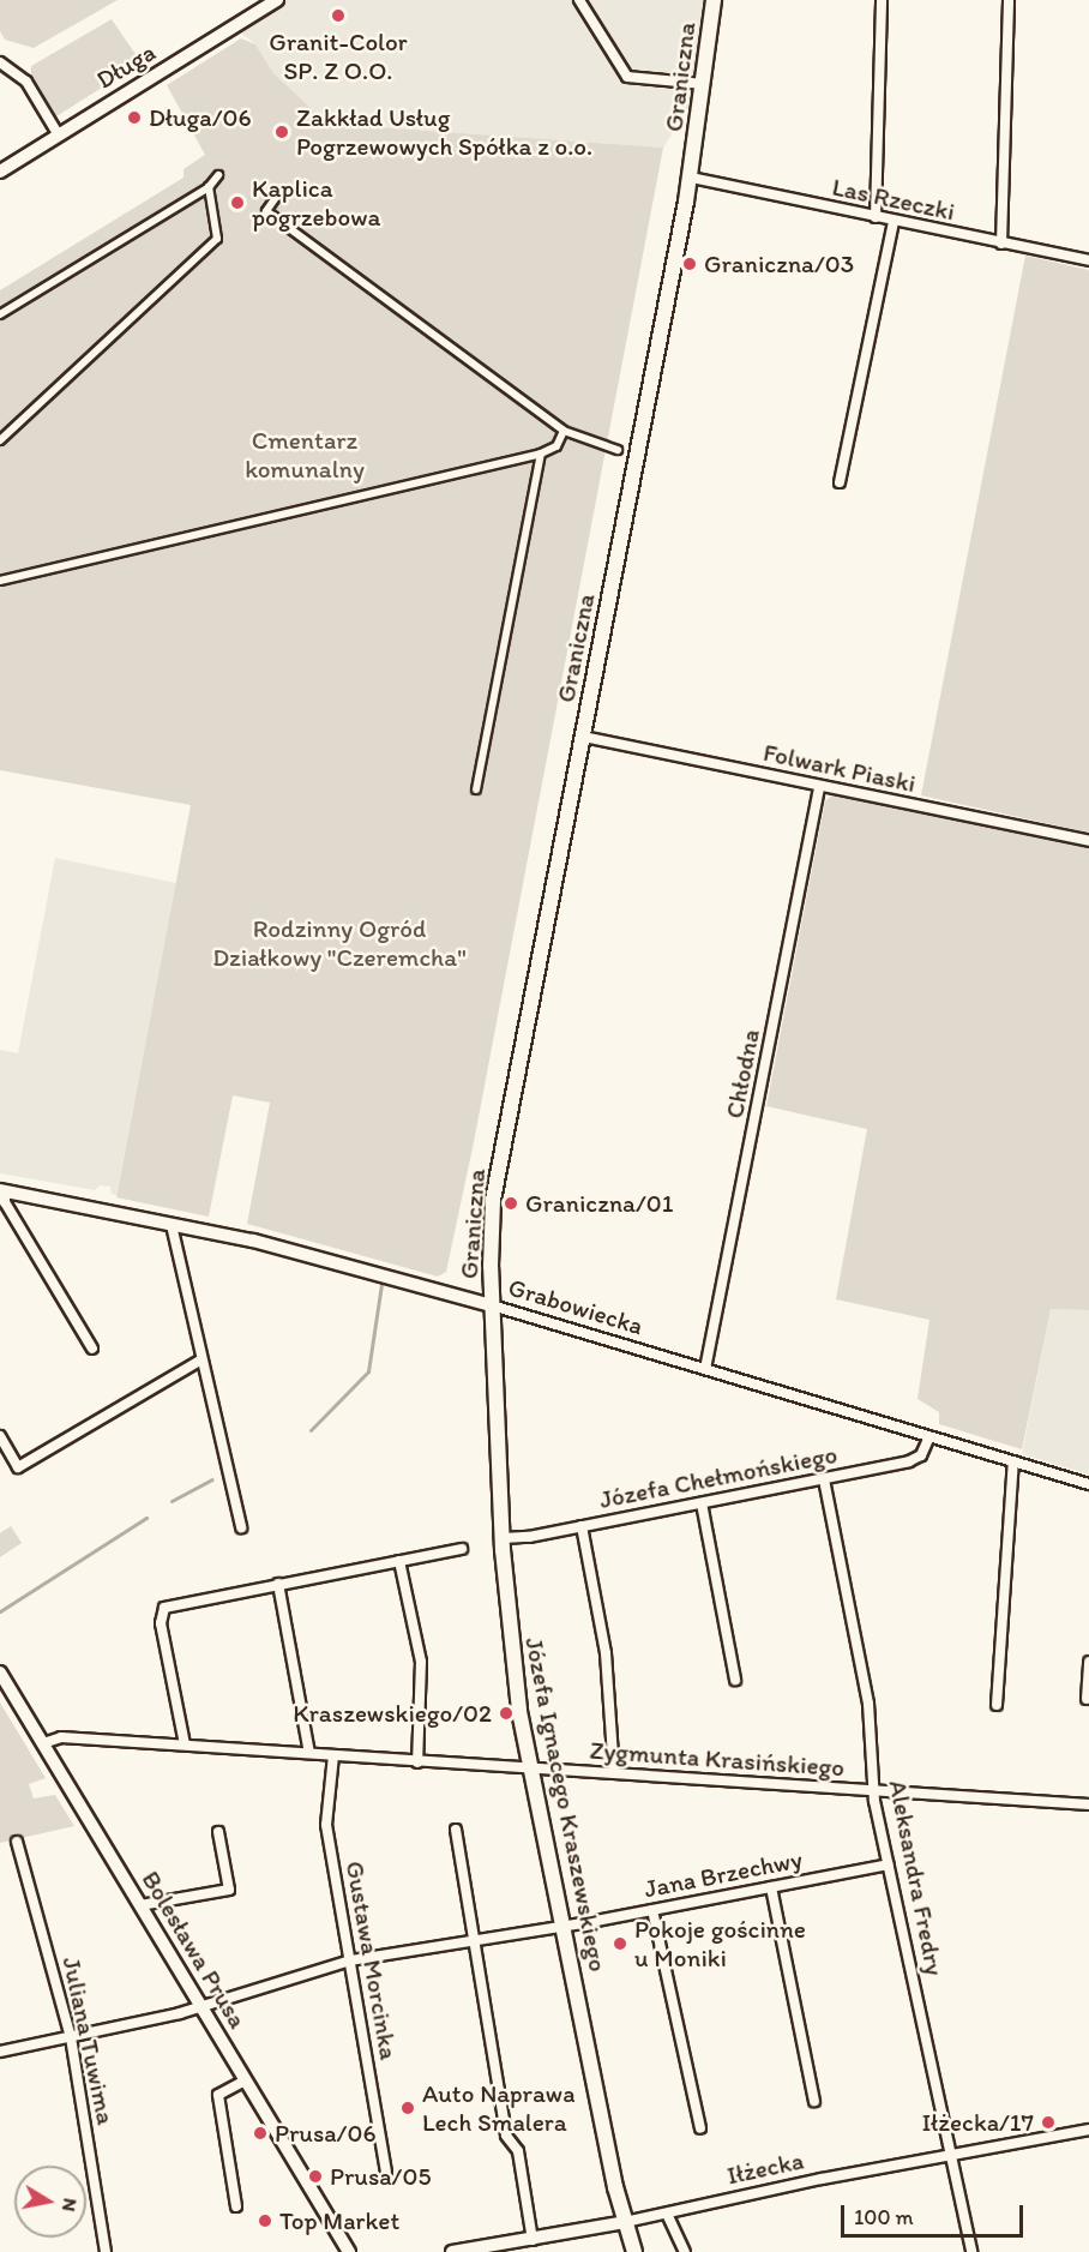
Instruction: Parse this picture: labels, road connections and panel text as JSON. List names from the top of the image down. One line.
{"streets":{"main road":["Graniczna","Józefa Ignacego Kraszewskiego"],"street":["Długa","Las Rzeczki","Folwark Piaski","Chłodna","Grabowiecka","Józefa Chełmońskiego","Zygmunta Krasińskiego","Jana Brzechwy","Aleksandra Fredry","Bolesława Prusa","Gustawa Morcinka","Juliana Tuwima","Iłżecka"]},"crossings":[["Graniczna","Las Rzeczki"],["Graniczna","Folwark Piaski"],["Graniczna","Grabowiecka"],["Graniczna","Józefa Ignacego Kraszewskiego"],["Folwark Piaski","Chłodna"],["Chłodna","Grabowiecka"],["Grabowiecka","Józefa Chełmońskiego"],["Grabowiecka","Józefa Ignacego Kraszewskiego"],["Józefa Chełmońskiego","Józefa Ignacego Kraszewskiego"],["Józefa Chełmońskiego","Aleksandra Fredry"],["Zygmunta Krasińskiego","Józefa Ignacego Kraszewskiego"],["Zygmunta Krasińskiego","Aleksandra Fredry"],["Zygmunta Krasińskiego","Bolesława Prusa"],["Zygmunta Krasińskiego","Gustawa Morcinka"],["Józefa Ignacego Kraszewskiego","Jana Brzechwy"],["Józefa Ignacego Kraszewskiego","Iłżecka"],["Jana Brzechwy","Aleksandra Fredry"],["Jana Brzechwy","Bolesława Prusa"],["Jana Brzechwy","Gustawa Morcinka"],["Jana Brzechwy","Juliana Tuwima"],["Aleksandra Fredry","Iłżecka"]],"parks":["Cmentarz komunalny","Rodzinny Ogród Działkowy \"Czeremcha\""],"places":["Granit-Color SP. Z O.O.","Długa/06","Zakkład Usług Pogrzewowych Spółka z o.o.","Kaplica pogrzebowa","Graniczna/03","Graniczna/01","Kraszewskiego/02","Pokoje gościnne u Moniki","Auto Naprawa Lech Smalera","Iłżecka/17","Prusa/06","Prusa/05","Top Market"],"scale_bar":"100 m","north":"right"}
